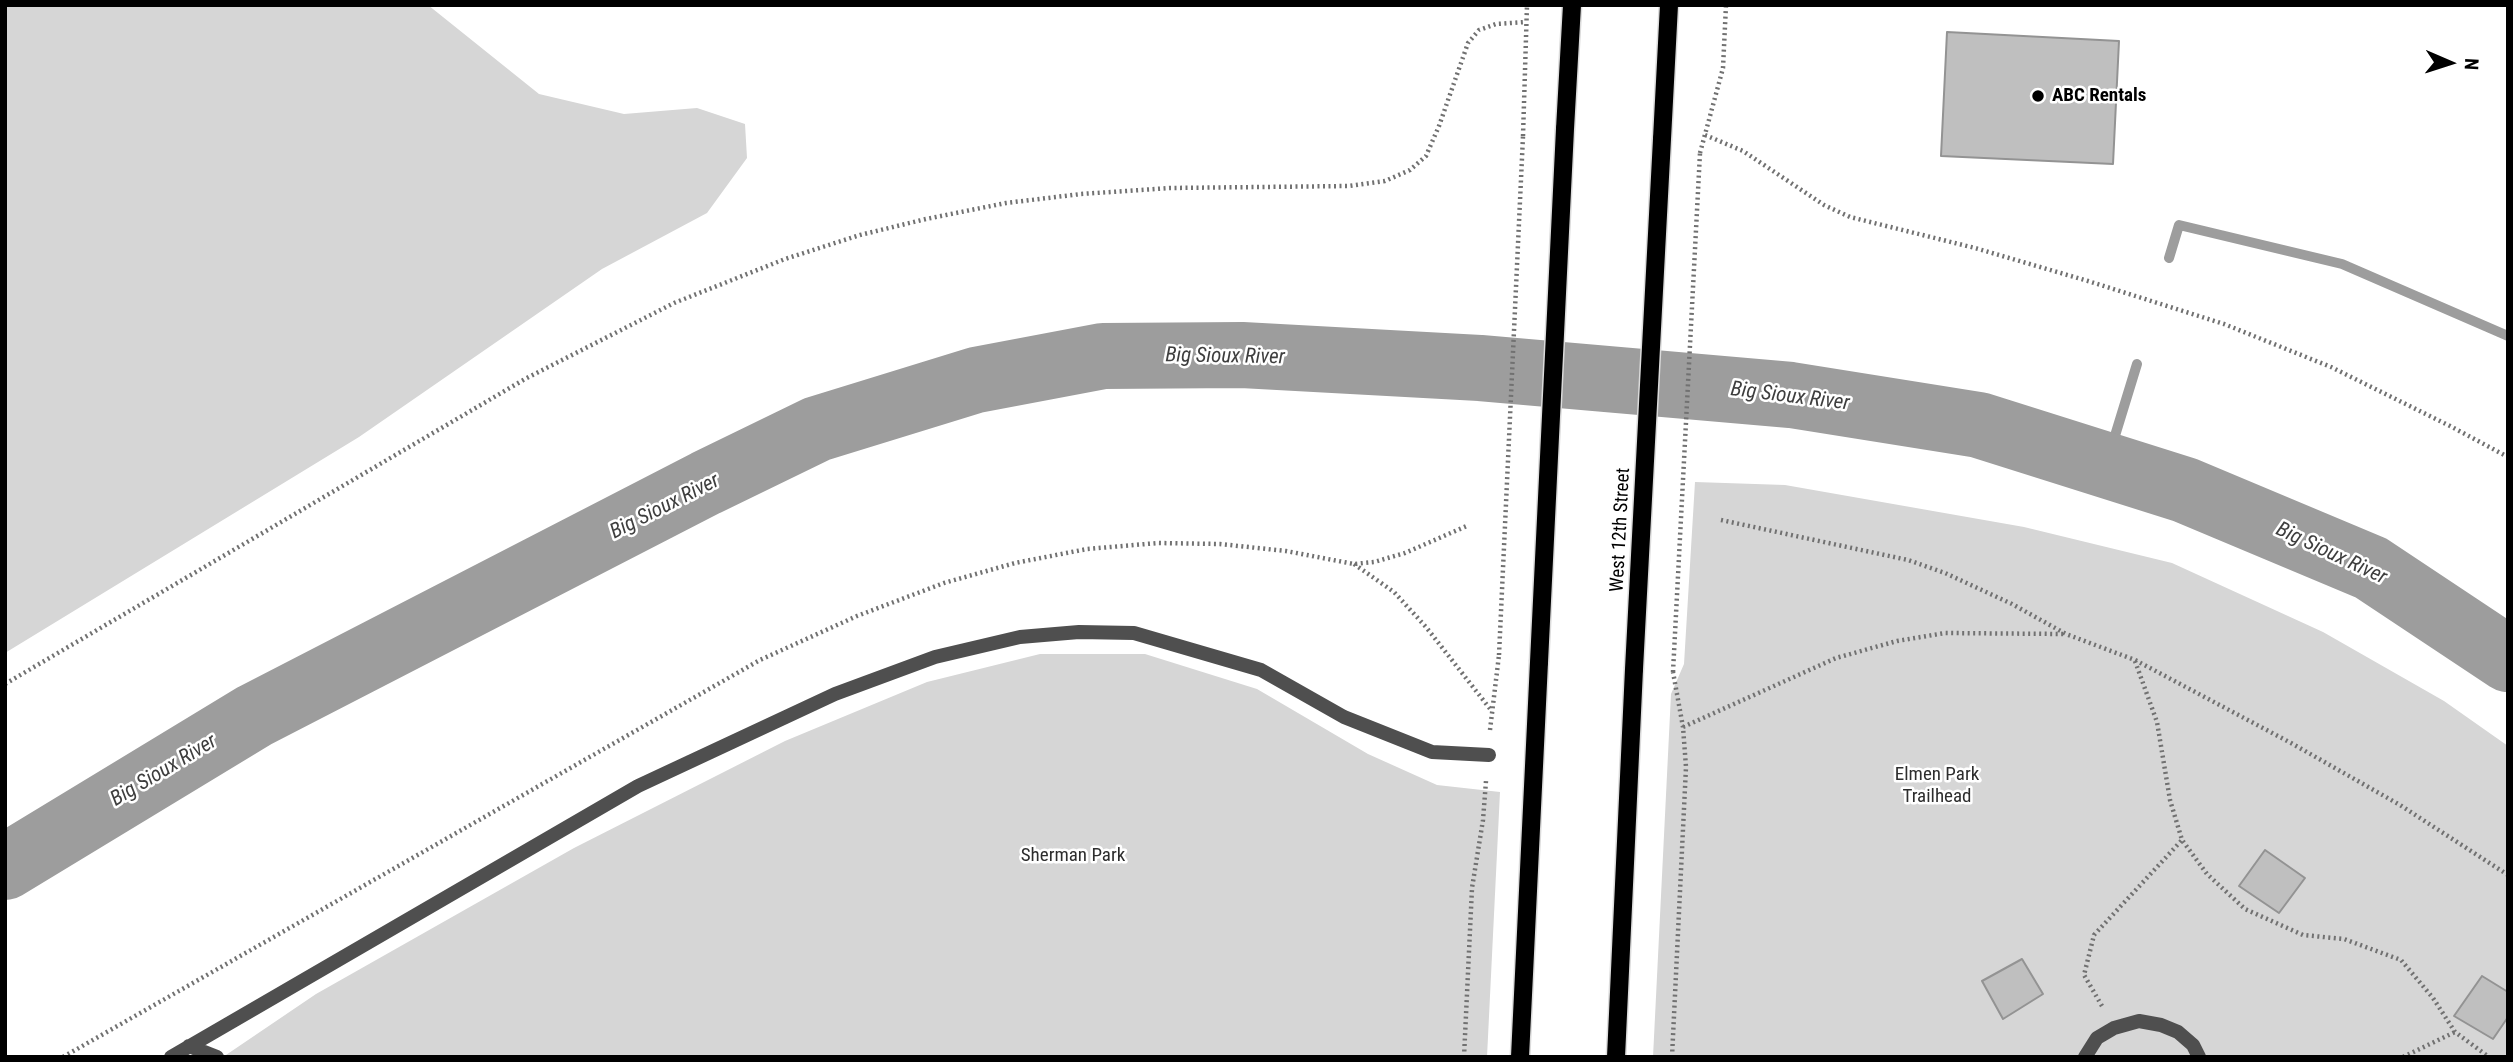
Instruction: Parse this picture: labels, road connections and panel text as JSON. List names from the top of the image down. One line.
{"streets":{"main road":["West 12th Street"]},"water":["Big Sioux River"],"parks":["Elmen Park Trailhead","Sherman Park"],"places":["ABC Rentals"],"north":"right"}
